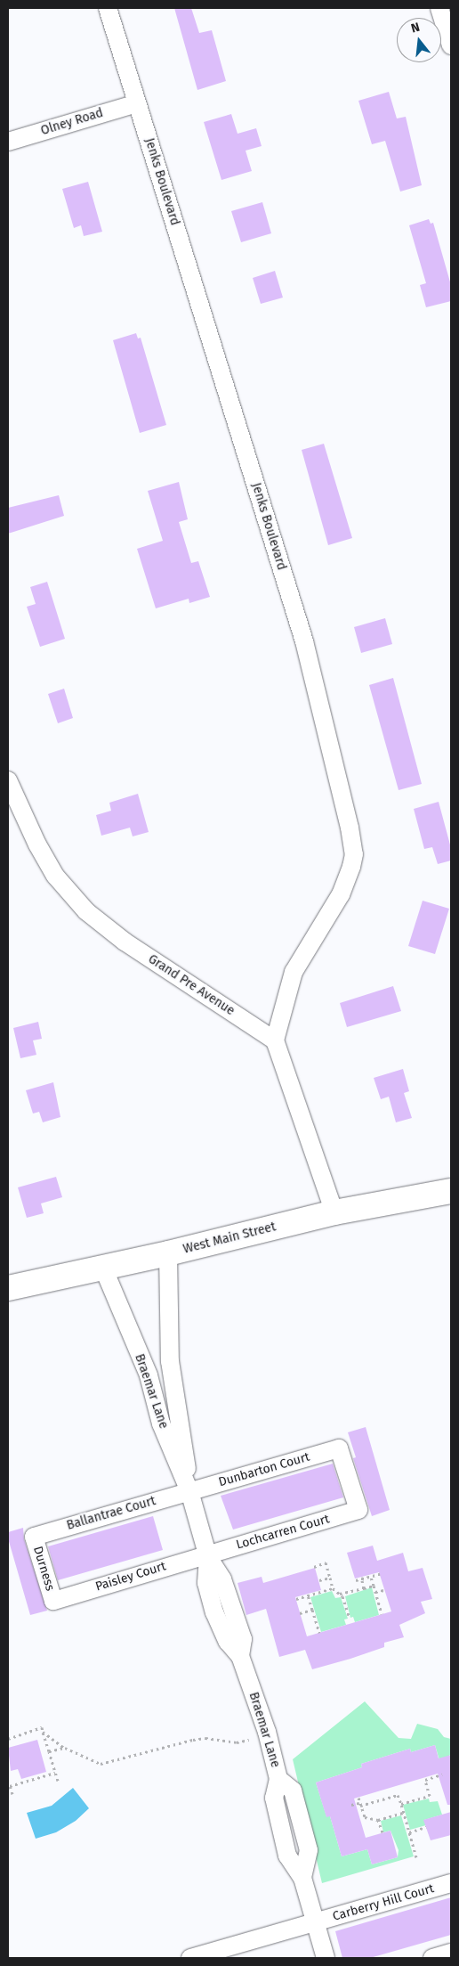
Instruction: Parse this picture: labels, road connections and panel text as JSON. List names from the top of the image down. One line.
{"streets":{"main road":["West Main Street"],"street":["Olney Road","Jenks Boulevard","Grand Pre Avenue","Braemar Lane","Dunbarton Court","Ballantrae Court","Lochcarren Court","Durness","Paisley Court","Carberry Hill Court"]},"crossings":[["Olney Road","Jenks Boulevard"],["Jenks Boulevard","Grand Pre Avenue"],["West Main Street","Braemar Lane"],["Braemar Lane","Dunbarton Court"],["Braemar Lane","Ballantrae Court"],["Braemar Lane","Lochcarren Court"],["Braemar Lane","Paisley Court"],["Braemar Lane","Carberry Hill Court"],["Dunbarton Court","Ballantrae Court"],["Dunbarton Court","Lochcarren Court"],["Ballantrae Court","Durness"],["Lochcarren Court","Paisley Court"],["Durness","Paisley Court"]],"north":"top"}
